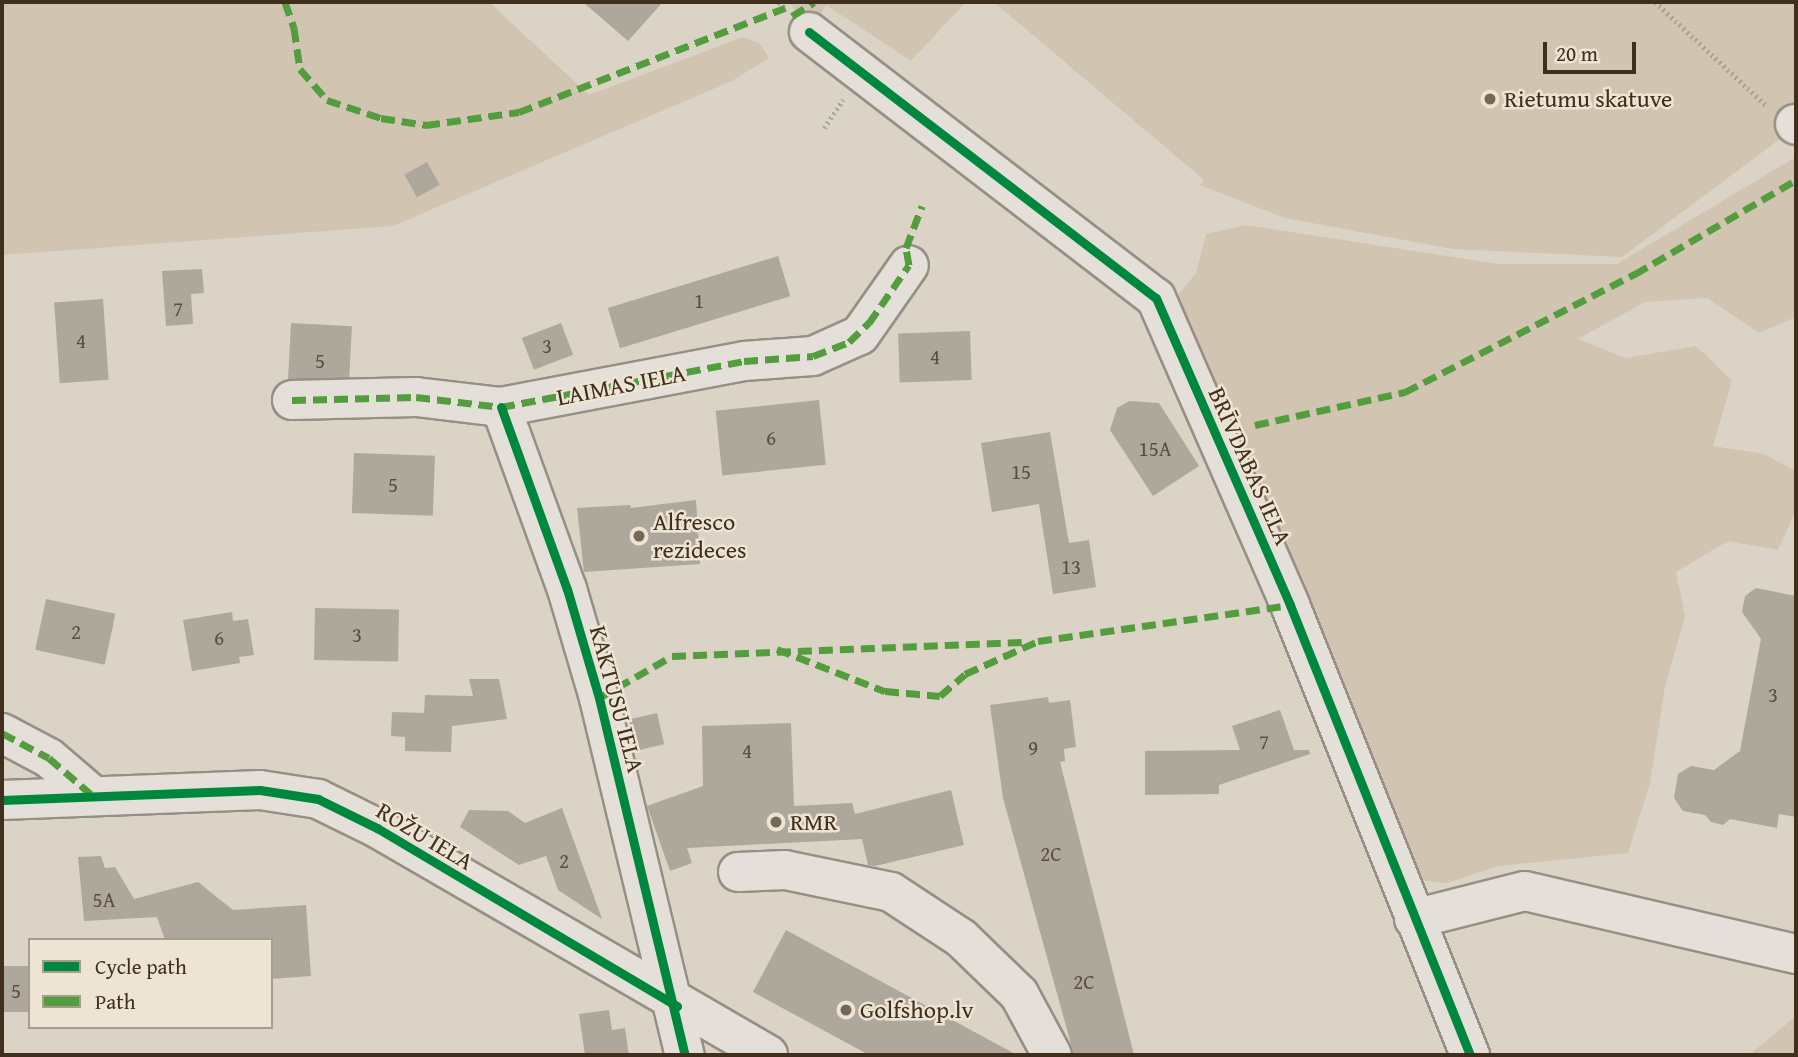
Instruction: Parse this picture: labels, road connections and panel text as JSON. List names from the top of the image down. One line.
{"streets":{"street":["LAIMAS IELA","BRĪVDABAS IELA","KAKTUSU IELA","ROŽU IELA"]},"crossings":[["LAIMAS IELA","KAKTUSU IELA"],["KAKTUSU IELA","ROŽU IELA"]],"places":["Rietumu skatuve","Alfresco rezideces","RMR","Golfshop.lv"],"house_numbers":["1","7","4","3","4","5","6","15A","15","5","13","2","3","6","3","7","9","4","2C","2","5A","2C","5"],"legend":["Cycle path","Path"],"scale_bar":"20 m"}
